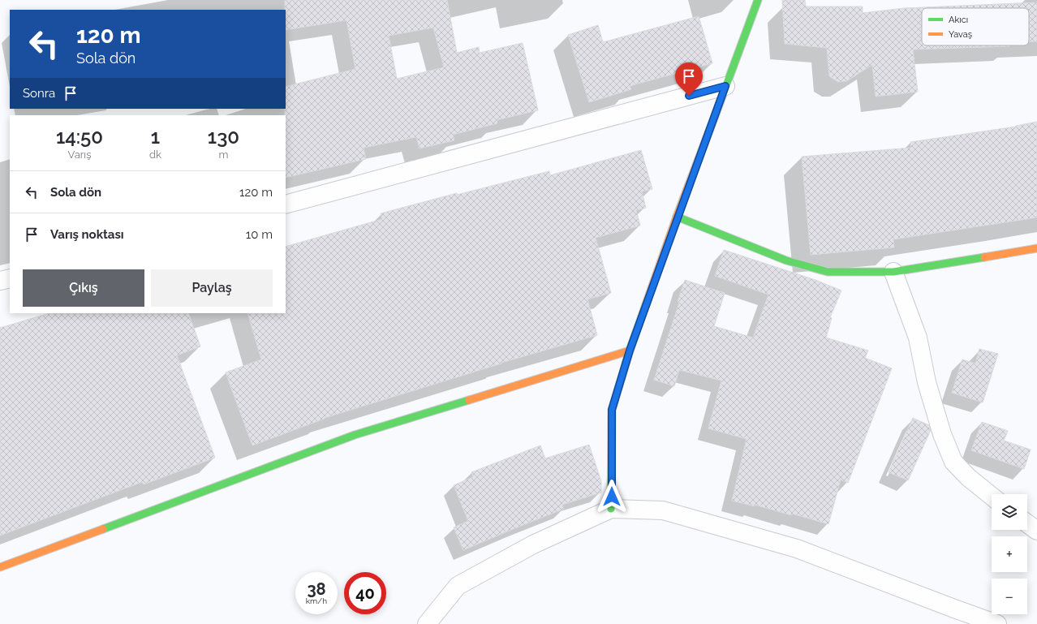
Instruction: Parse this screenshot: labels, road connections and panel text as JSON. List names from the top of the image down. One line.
{"legend":["Akıcı","Yavaş"],"page":{"turn":["120 m","Sola dön"],"then":"Sonra","eta":["14:50","Varış","1","dk","130","m"],"list":[{"name":"Sola dön","value":"120 m"},{"name":"Varış noktası","value":"10 m"}],"buttons":["Çıkış","Paylaş"],"map_buttons":["+","−"],"speed":"38 km/h","limit":"40"}}
